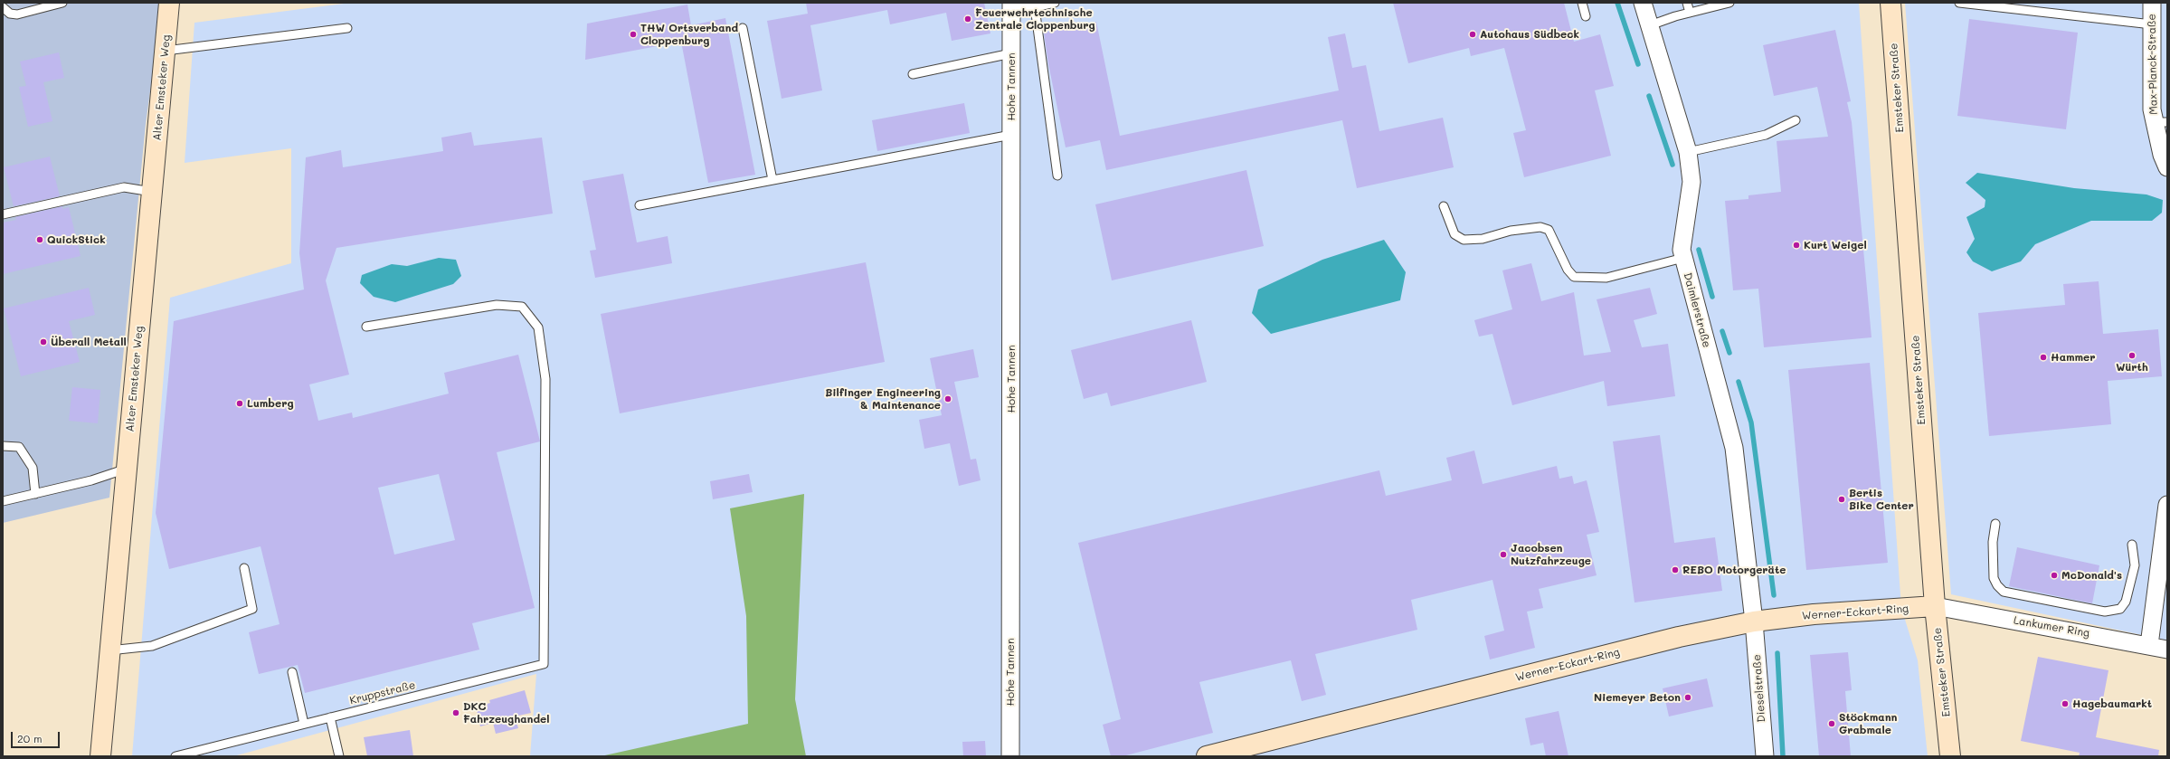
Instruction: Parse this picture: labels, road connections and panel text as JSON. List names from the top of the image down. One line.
{"streets":{"street":["Max-Planck-Straße","Hohe Tannen","Alter Emsteker Weg","Emsteker Straße","Daimlerstraße","Werner-Eckart-Ring","Lankumer Ring","Dieselstraße"],"lane":["Kruppstraße"]},"crossings":[["Emsteker Straße","Werner-Eckart-Ring"],["Emsteker Straße","Lankumer Ring"],["Daimlerstraße","Werner-Eckart-Ring"],["Daimlerstraße","Dieselstraße"],["Werner-Eckart-Ring","Lankumer Ring"],["Werner-Eckart-Ring","Dieselstraße"]],"places":["Feuerwehrtechnische Zentrale Cloppenburg","THW Ortsverband Cloppenburg","Autohaus Südbeck","QuickStick","Kurt Weigel","Überall Metall","Würth","Hammer","Bilfinger Engineering & Maintenance","Lumberg","Bertis Bike Center","Jacobsen Nutzfahrzeuge","REBO Motorgeräte","McDonald's","Niemeyer Beton","Hagebaumarkt","DKC Fahrzeughandel","Stöckmann Grabmale"],"scale_bar":"20 m"}
